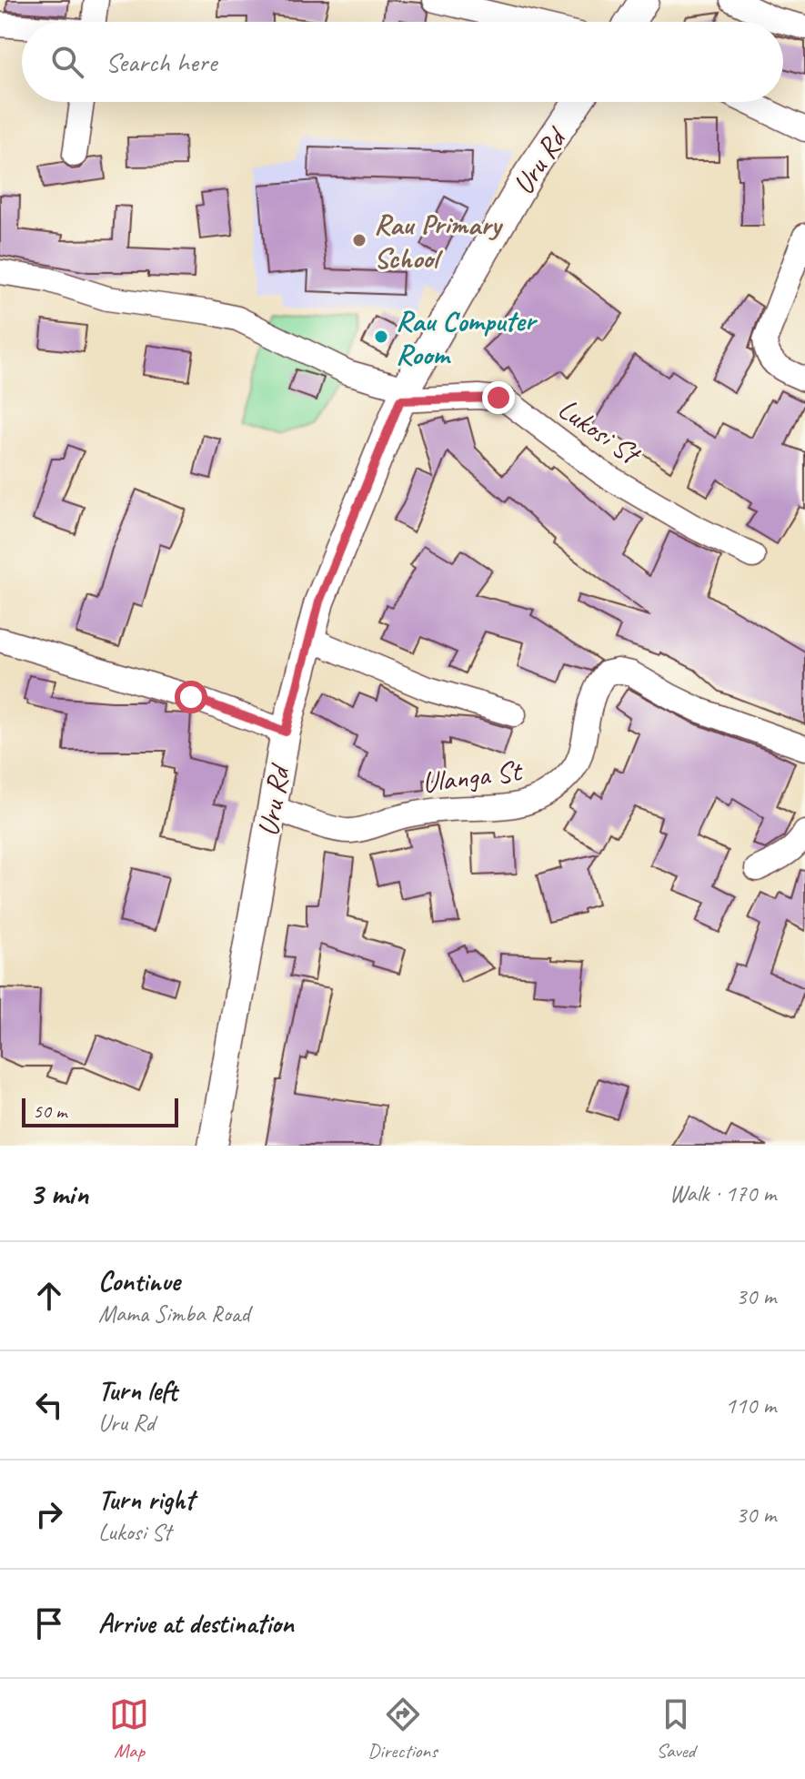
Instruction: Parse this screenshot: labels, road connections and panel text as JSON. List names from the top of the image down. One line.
{"streets":{"street":["Uru Rd","Lukosi St","Ulanga St"]},"crossings":[["Uru Rd","Lukosi St"],["Uru Rd","Ulanga St"]],"places":["Rau Primary School","Rau Computer Room"],"scale_bar":"50 m","page":{"search":"Search here","scale":"50 m","heading":["3 min","Walk · 170 m"],"list":[["Continue","Mama Simba Road","30 m"],["Turn left","Uru Rd","110 m"],["Turn right","Lukosi St","30 m"],"Arrive at destination"],"nav":["Map","Directions","Saved"]}}
